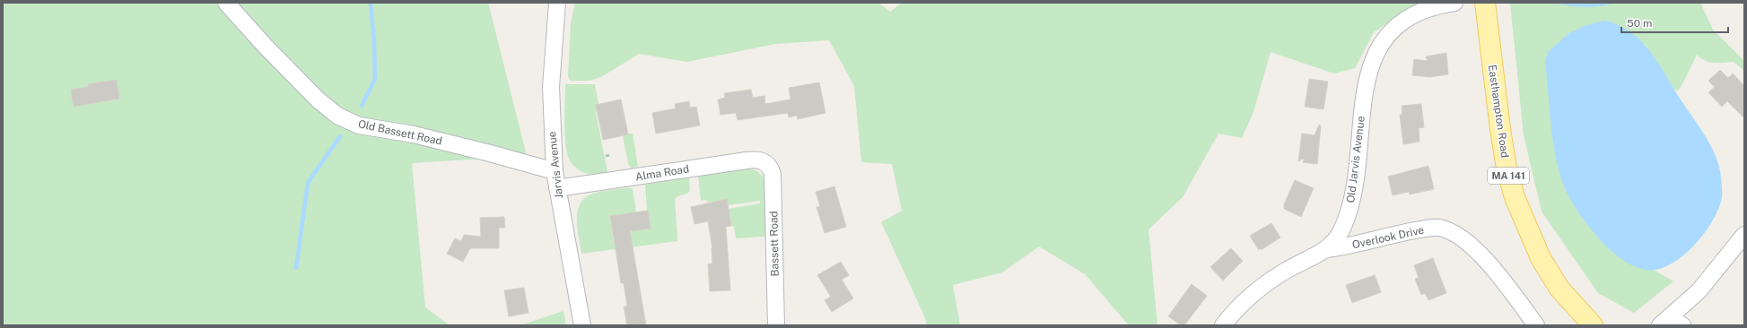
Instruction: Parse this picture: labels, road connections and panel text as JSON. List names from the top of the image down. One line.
{"streets":{"main road":["Easthampton Road","MA 141"],"street":["Old Bassett Road","Old Jarvis Avenue","Jarvis Avenue","Alma Road","Overlook Drive","Bassett Road"]},"crossings":[["Old Bassett Road","Jarvis Avenue"],["Old Jarvis Avenue","Overlook Drive"],["Jarvis Avenue","Alma Road"],["Alma Road","Bassett Road"]],"scale_bar":"50 m"}
